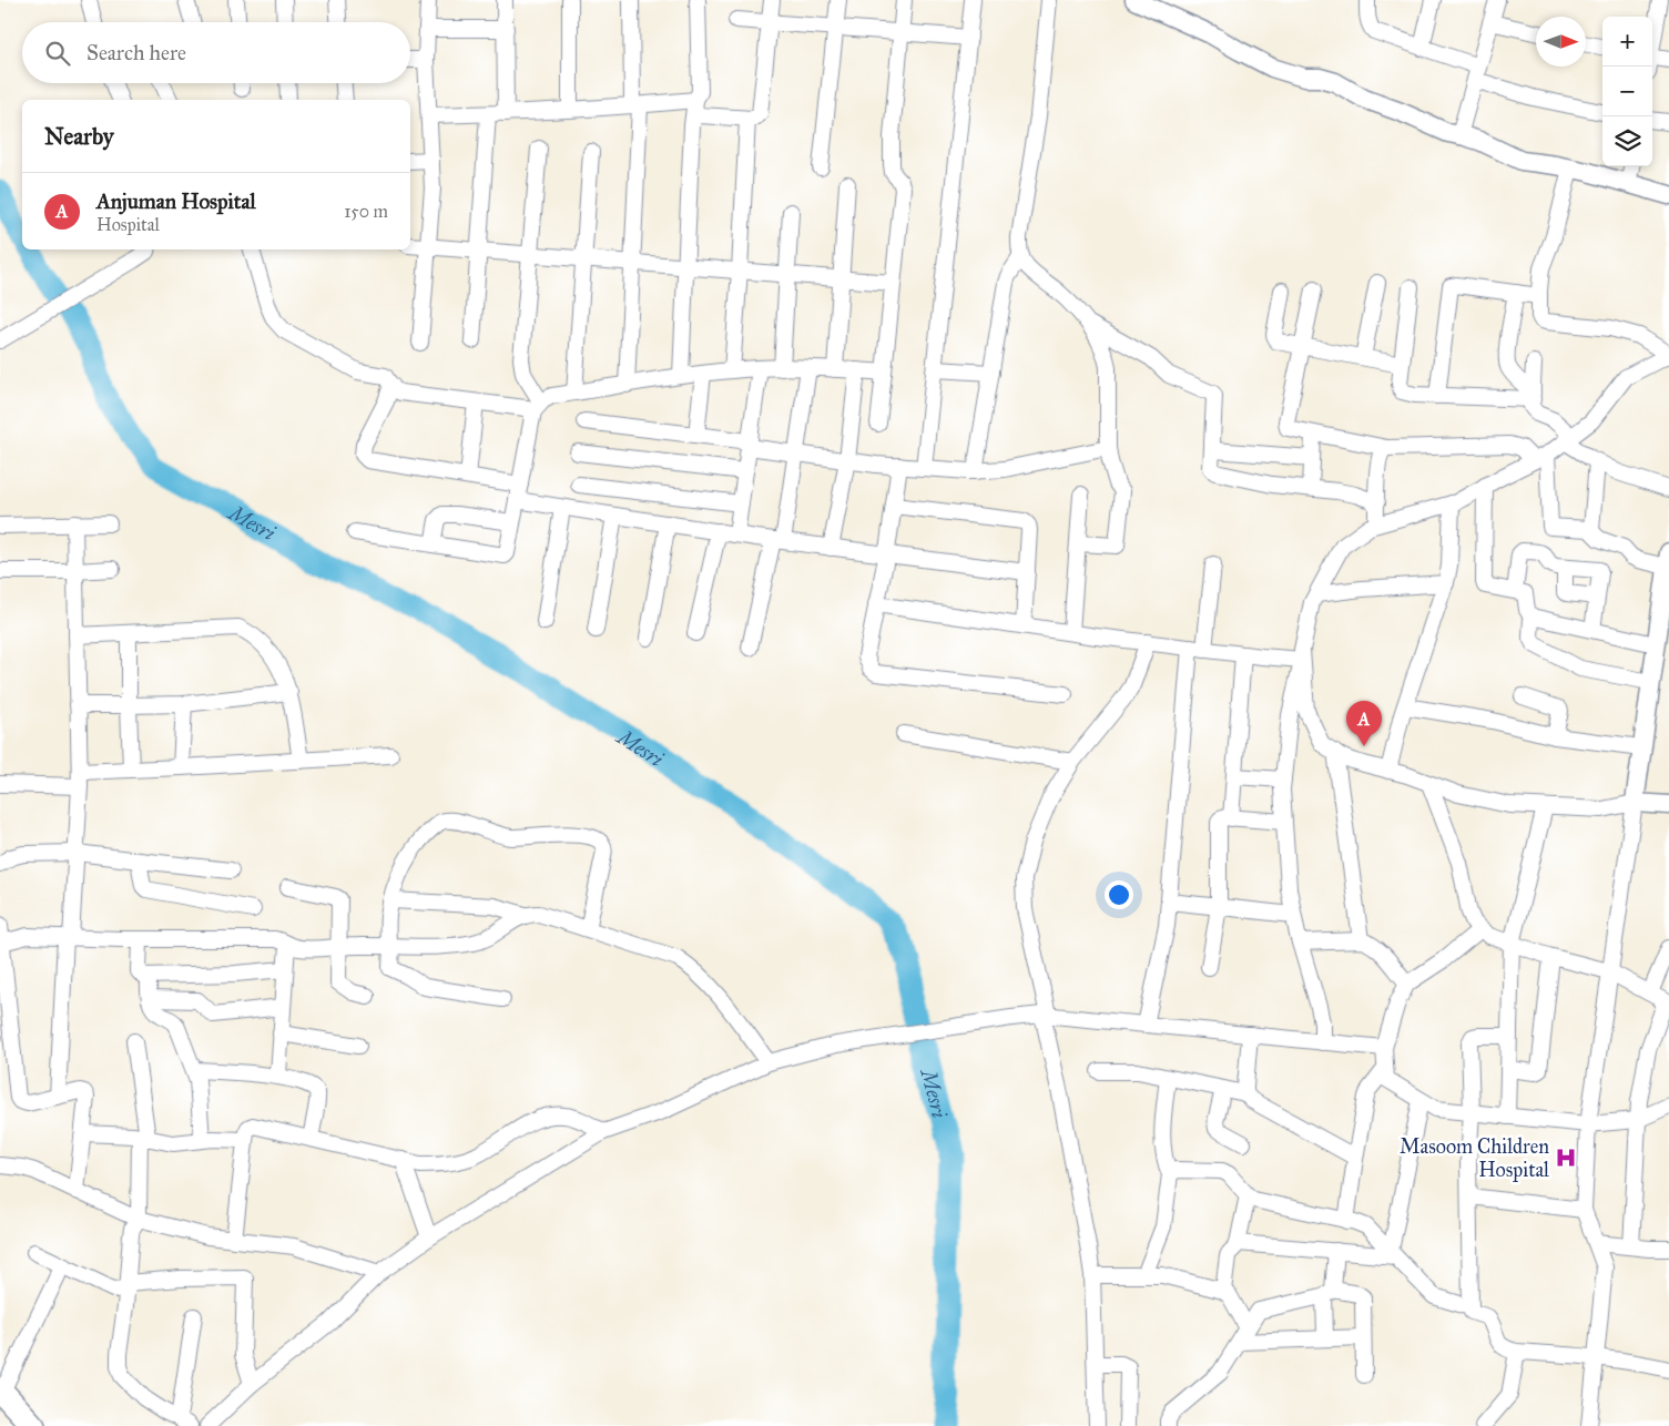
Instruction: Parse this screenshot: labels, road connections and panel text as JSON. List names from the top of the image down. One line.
{"water":["Mesri"],"places":{"hospital":["Masoom Children Hospital"]},"north":"right","page":{"map_buttons":["+","−"],"search":"Search here","heading":"Nearby","list":[{"mark":"A","name":"Anjuman Hospital","note":"Hospital","value":"150 m"}],"pins":"A"}}
